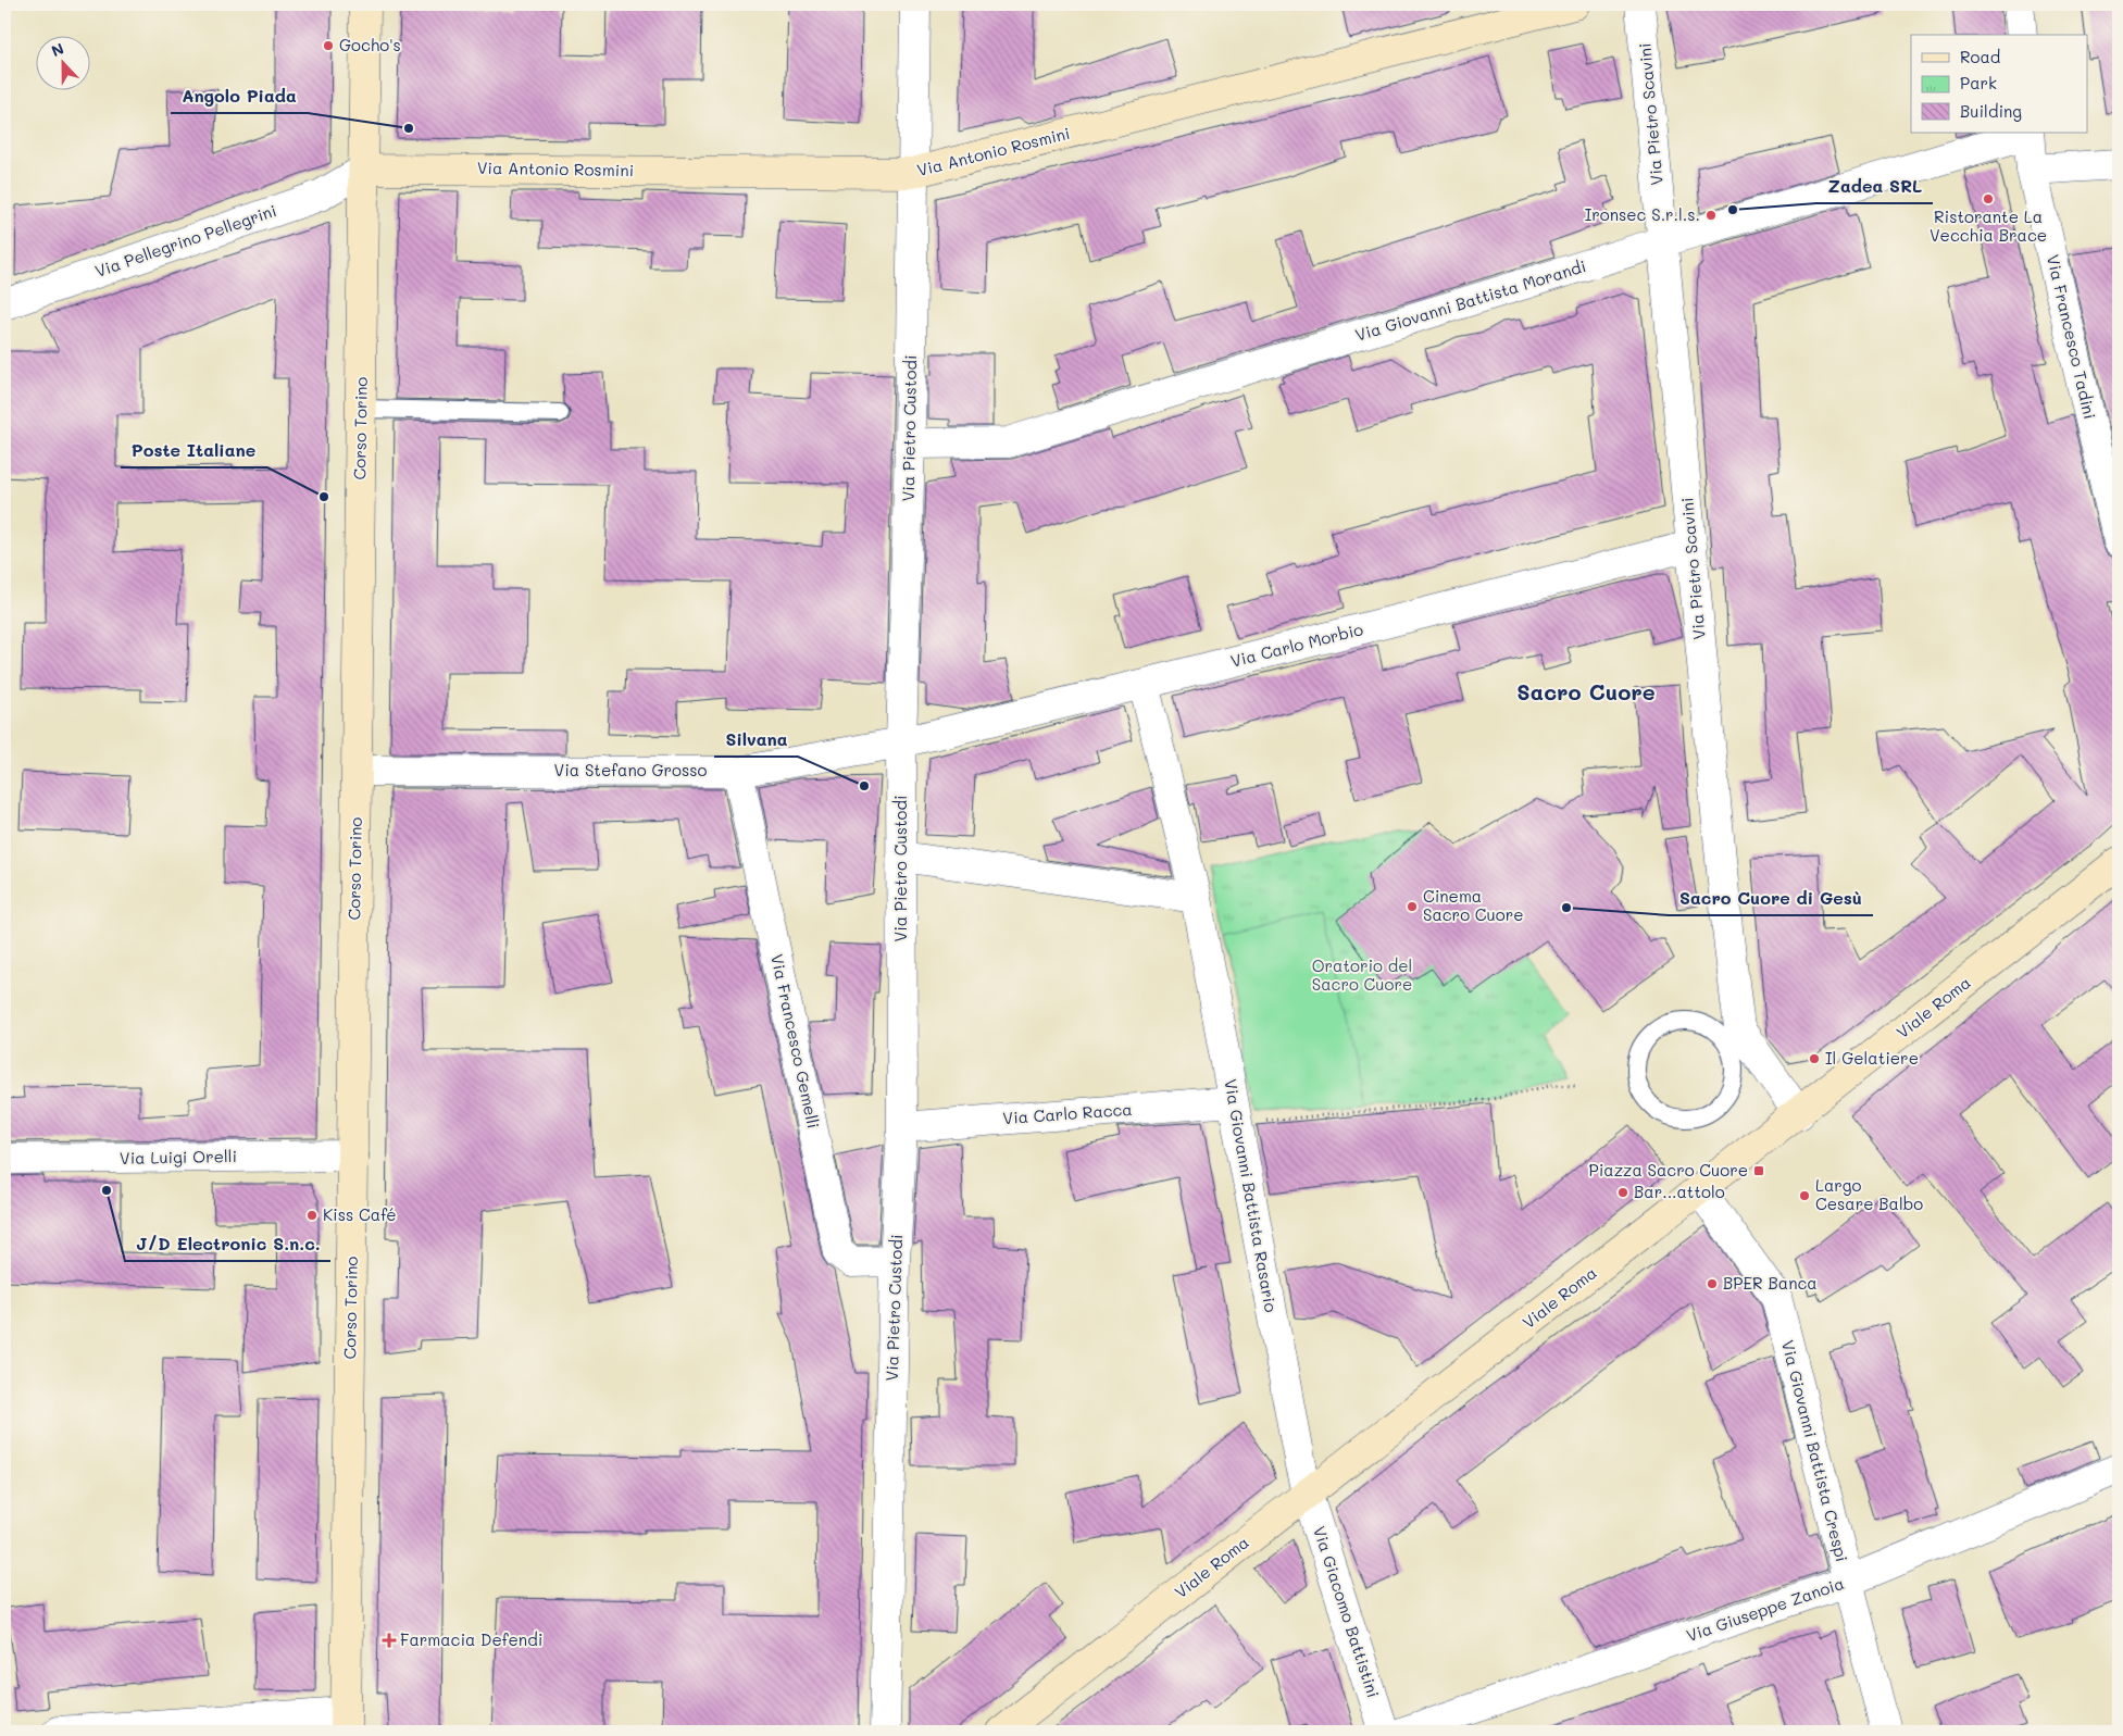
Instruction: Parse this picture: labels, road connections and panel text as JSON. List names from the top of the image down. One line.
{"streets":{"street":["Via Pietro Scavini","Via Antonio Rosmini","Via Pellegrino Pellegrini","Via Giovanni Battista Morandi","Via Francesco Tadini","Corso Torino","Via Pietro Custodi","Via Carlo Morbio","Via Stefano Grosso","Viale Roma","Via Francesco Gemelli","Via Carlo Racca","Via Luigi Orelli","Via Giovanni Battista Rasario","Via Giovanni Battista Crespi","Via Giuseppe Zanoia","Via Giacomo Battistini"]},"crossings":[["Via Pietro Scavini","Via Giovanni Battista Morandi"],["Via Pietro Scavini","Via Carlo Morbio"],["Via Pietro Scavini","Viale Roma"],["Via Antonio Rosmini","Via Pellegrino Pellegrini"],["Via Antonio Rosmini","Corso Torino"],["Via Antonio Rosmini","Via Pietro Custodi"],["Via Pellegrino Pellegrini","Corso Torino"],["Via Giovanni Battista Morandi","Via Francesco Tadini"],["Via Giovanni Battista Morandi","Via Pietro Custodi"],["Corso Torino","Via Stefano Grosso"],["Corso Torino","Via Luigi Orelli"],["Via Pietro Custodi","Via Carlo Morbio"],["Via Pietro Custodi","Via Stefano Grosso"],["Via Pietro Custodi","Via Francesco Gemelli"],["Via Pietro Custodi","Via Carlo Racca"],["Via Carlo Morbio","Via Stefano Grosso"],["Via Carlo Morbio","Via Giovanni Battista Rasario"],["Via Stefano Grosso","Via Francesco Gemelli"],["Viale Roma","Via Giovanni Battista Rasario"],["Viale Roma","Via Giovanni Battista Crespi"],["Viale Roma","Via Giacomo Battistini"],["Via Carlo Racca","Via Giovanni Battista Rasario"],["Via Giovanni Battista Rasario","Via Giacomo Battistini"],["Via Giovanni Battista Crespi","Via Giuseppe Zanoia"]],"districts":["Sacro Cuore"],"parks":["Oratorio del Sacro Cuore"],"places":{"other":["Gocho's","Angolo Piada","Ristorante La Vecchia Brace","Zadea SRL","Ironsec S.r.l.s.","Poste Italiane","Silvana","Cinema Sacro Cuore","Sacro Cuore di Gesù","Il Gelatiere","J/D Electronic S.n.c.","Bar...attolo","Largo Cesare Balbo","Kiss Café","BPER Banca"],"transit":["Piazza Sacro Cuore"],"health":["Farmacia Defendi"]},"legend":["Road","Park","Building"],"north":"top"}
